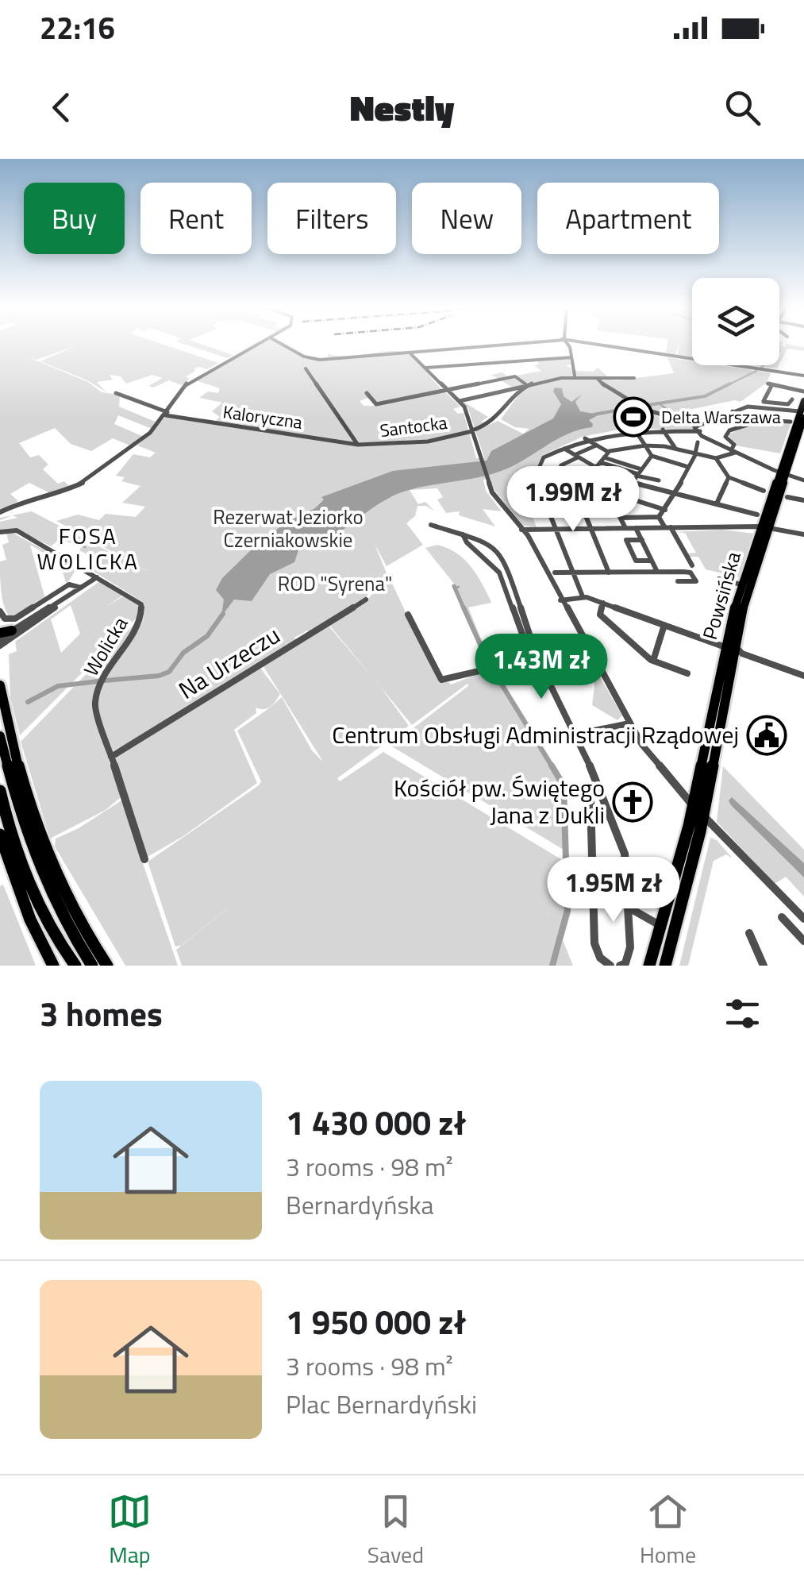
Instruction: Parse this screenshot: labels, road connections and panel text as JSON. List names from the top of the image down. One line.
{"streets":{"main road":["Powsińska"],"street":["Kaloryczna","Santocka","Wolicka","Na Urzeczu"]},"crossings":[["Kaloryczna","Santocka"],["Wolicka","Na Urzeczu"]],"districts":["FOSA WOLICKA"],"parks":["Rezerwat Jeziorko Czerniakowskie","ROD \"Syrena\""],"places":{"sports":["Delta Warszawa"],"public building":["Centrum Obsługi Administracji Rządowej"],"church":["Kościół pw. Świętego Jana z Dukli"]},"page":{"status":"22:16","header":"Nestly","chip":["Buy","Rent","Filters","New","Apartment"],"price":["1.99M zł","1.43M zł","1.95M zł"],"heading":"3 homes","list":[{"name":"1 430 000 zł","note":"3 rooms · 98 m² · Bernardyńska"},{"name":"1 950 000 zł","note":"3 rooms · 98 m² · Plac Bernardyński"}],"tabs":["Map","Saved","Home"]}}
